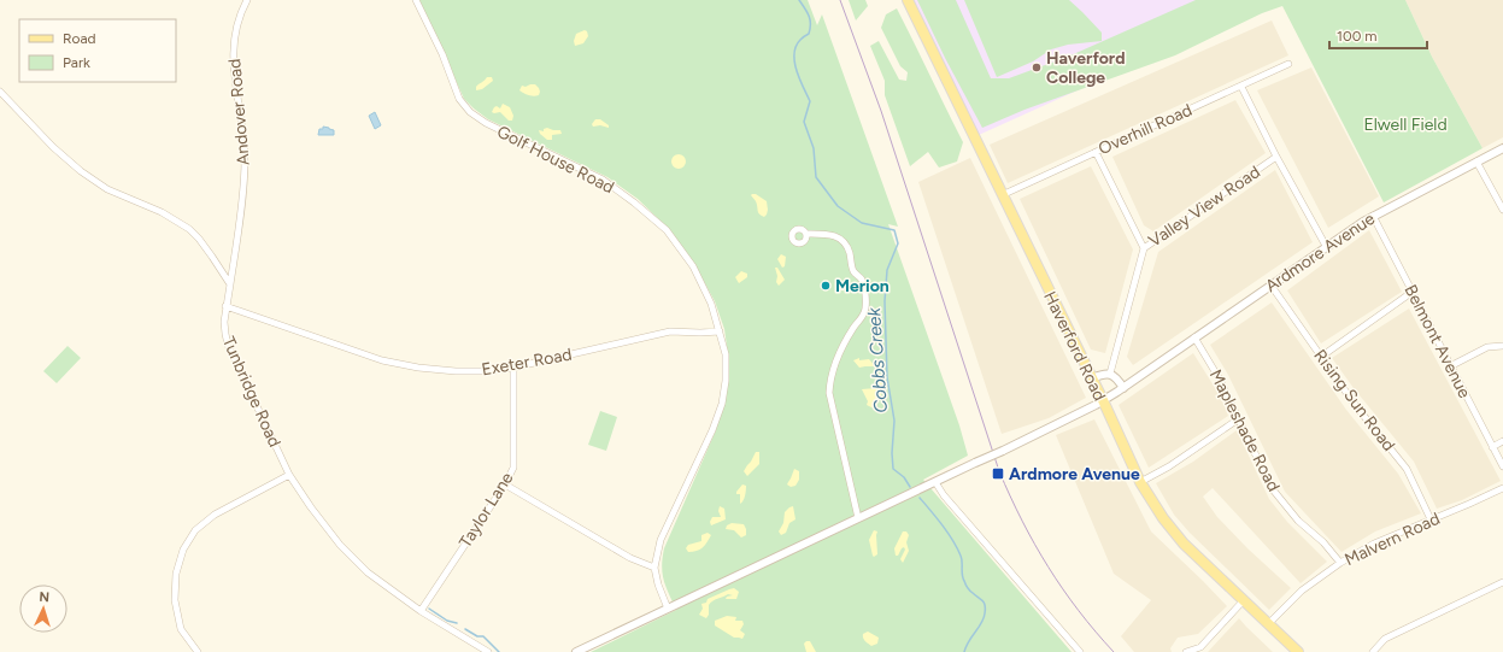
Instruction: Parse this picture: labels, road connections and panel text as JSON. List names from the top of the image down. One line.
{"streets":{"main road":["Haverford Road"],"street":["Andover Road","Overhill Road","Golf House Road","Valley View Road","Ardmore Avenue","Belmont Avenue","Exeter Road","Tunbridge Road","Rising Sun Road","Mapleshade Road","Taylor Lane","Malvern Road"]},"crossings":[["Andover Road","Tunbridge Road"],["Overhill Road","Haverford Road"],["Golf House Road","Ardmore Avenue"],["Golf House Road","Exeter Road"],["Ardmore Avenue","Belmont Avenue"],["Ardmore Avenue","Haverford Road"],["Ardmore Avenue","Rising Sun Road"],["Ardmore Avenue","Mapleshade Road"],["Haverford Road","Malvern Road"],["Exeter Road","Tunbridge Road"],["Exeter Road","Taylor Lane"],["Tunbridge Road","Taylor Lane"],["Rising Sun Road","Malvern Road"],["Mapleshade Road","Malvern Road"]],"water":["Cobbs Creek"],"parks":["Elwell Field"],"places":{"other":["Haverford College","Merion"],"transit":["Ardmore Avenue"]},"legend":["Road","Park"],"scale_bar":"100 m","north":"top"}
